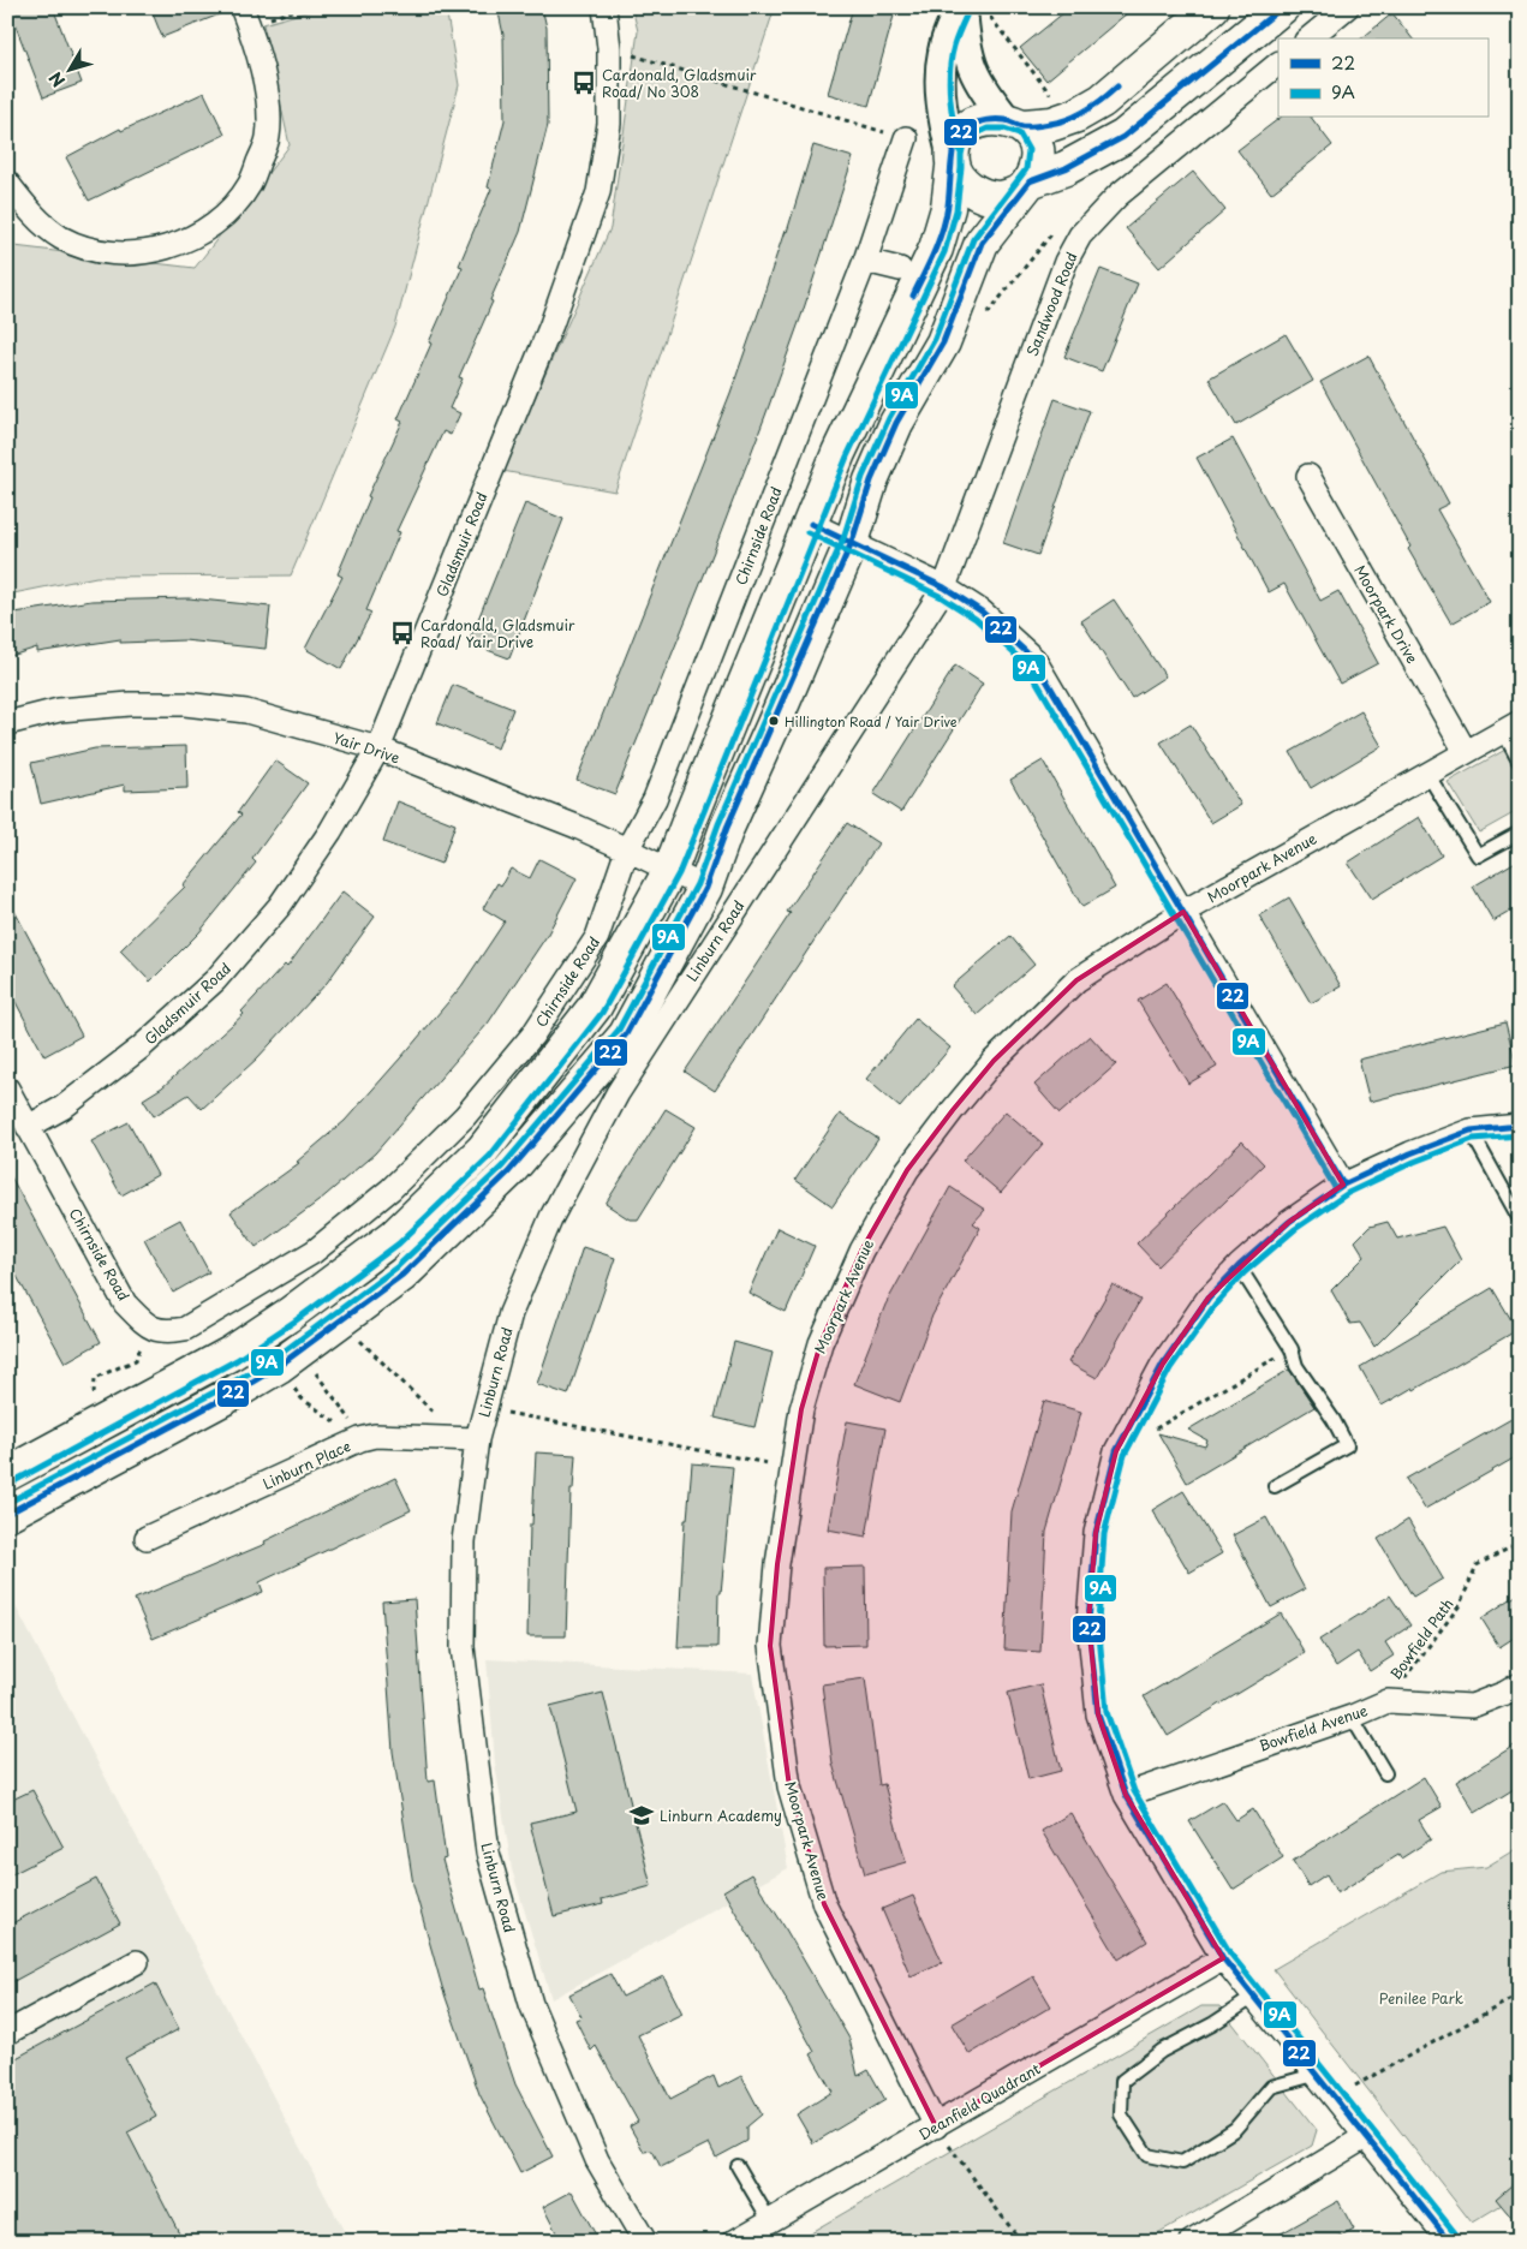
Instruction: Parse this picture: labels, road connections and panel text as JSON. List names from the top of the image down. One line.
{"streets":{"street":["Sandwood Road","Chirnside Road","Gladsmuir Road","Moorpark Drive","Yair Drive","Moorpark Avenue","Linburn Road","Linburn Place","Bowfield Avenue","Deanfield Quadrant"],"path":["Bowfield Path"]},"crossings":[["Sandwood Road","Linburn Road"],["Chirnside Road","Gladsmuir Road"],["Chirnside Road","Yair Drive"],["Gladsmuir Road","Yair Drive"],["Moorpark Drive","Moorpark Avenue"],["Moorpark Avenue","Deanfield Quadrant"],["Linburn Road","Linburn Place"],["Bowfield Path","Bowfield Avenue"]],"parks":["Penilee Park"],"places":{"bus stop":["Cardonald, Gladsmuir Road/ No 308","Cardonald, Gladsmuir Road/ Yair Drive"],"other":["Hillington Road / Yair Drive"],"school or university":["Linburn Academy"]},"lines":["transit line 22","transit line 9A"],"legend":["22","9A"],"north":"bottom left"}
